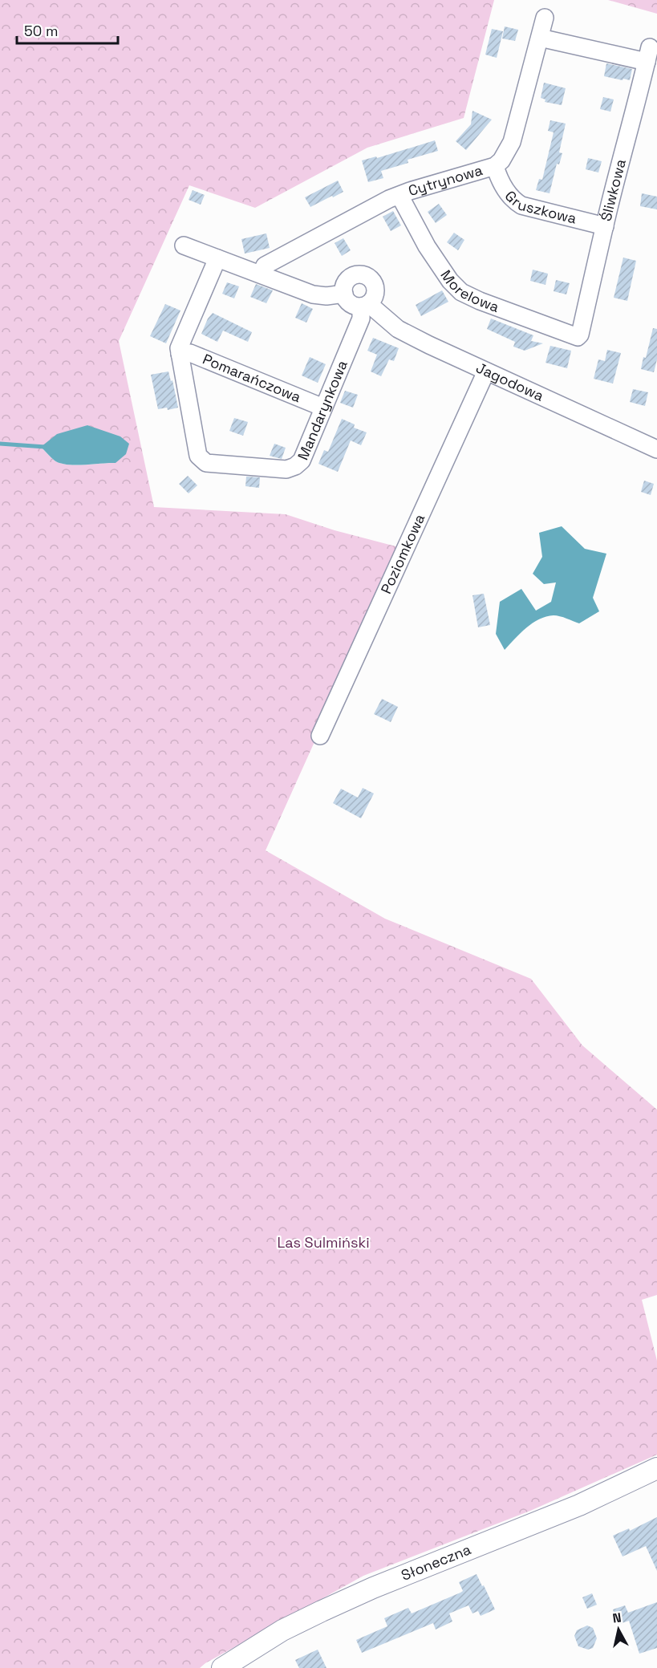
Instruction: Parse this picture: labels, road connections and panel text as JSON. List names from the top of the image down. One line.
{"streets":{"street":["Cytrynowa","Śliwkowa","Gruszkowa","Morelowa","Pomarańczowa","Jagodowa","Mandarynkowa","Poziomkowa","Słoneczna"]},"crossings":[["Cytrynowa","Śliwkowa"],["Cytrynowa","Gruszkowa"],["Cytrynowa","Morelowa"],["Śliwkowa","Gruszkowa"],["Śliwkowa","Morelowa"],["Pomarańczowa","Mandarynkowa"],["Jagodowa","Mandarynkowa"],["Jagodowa","Poziomkowa"]],"parks":["Las Sulmiński"],"scale_bar":"50 m","north":"top"}
